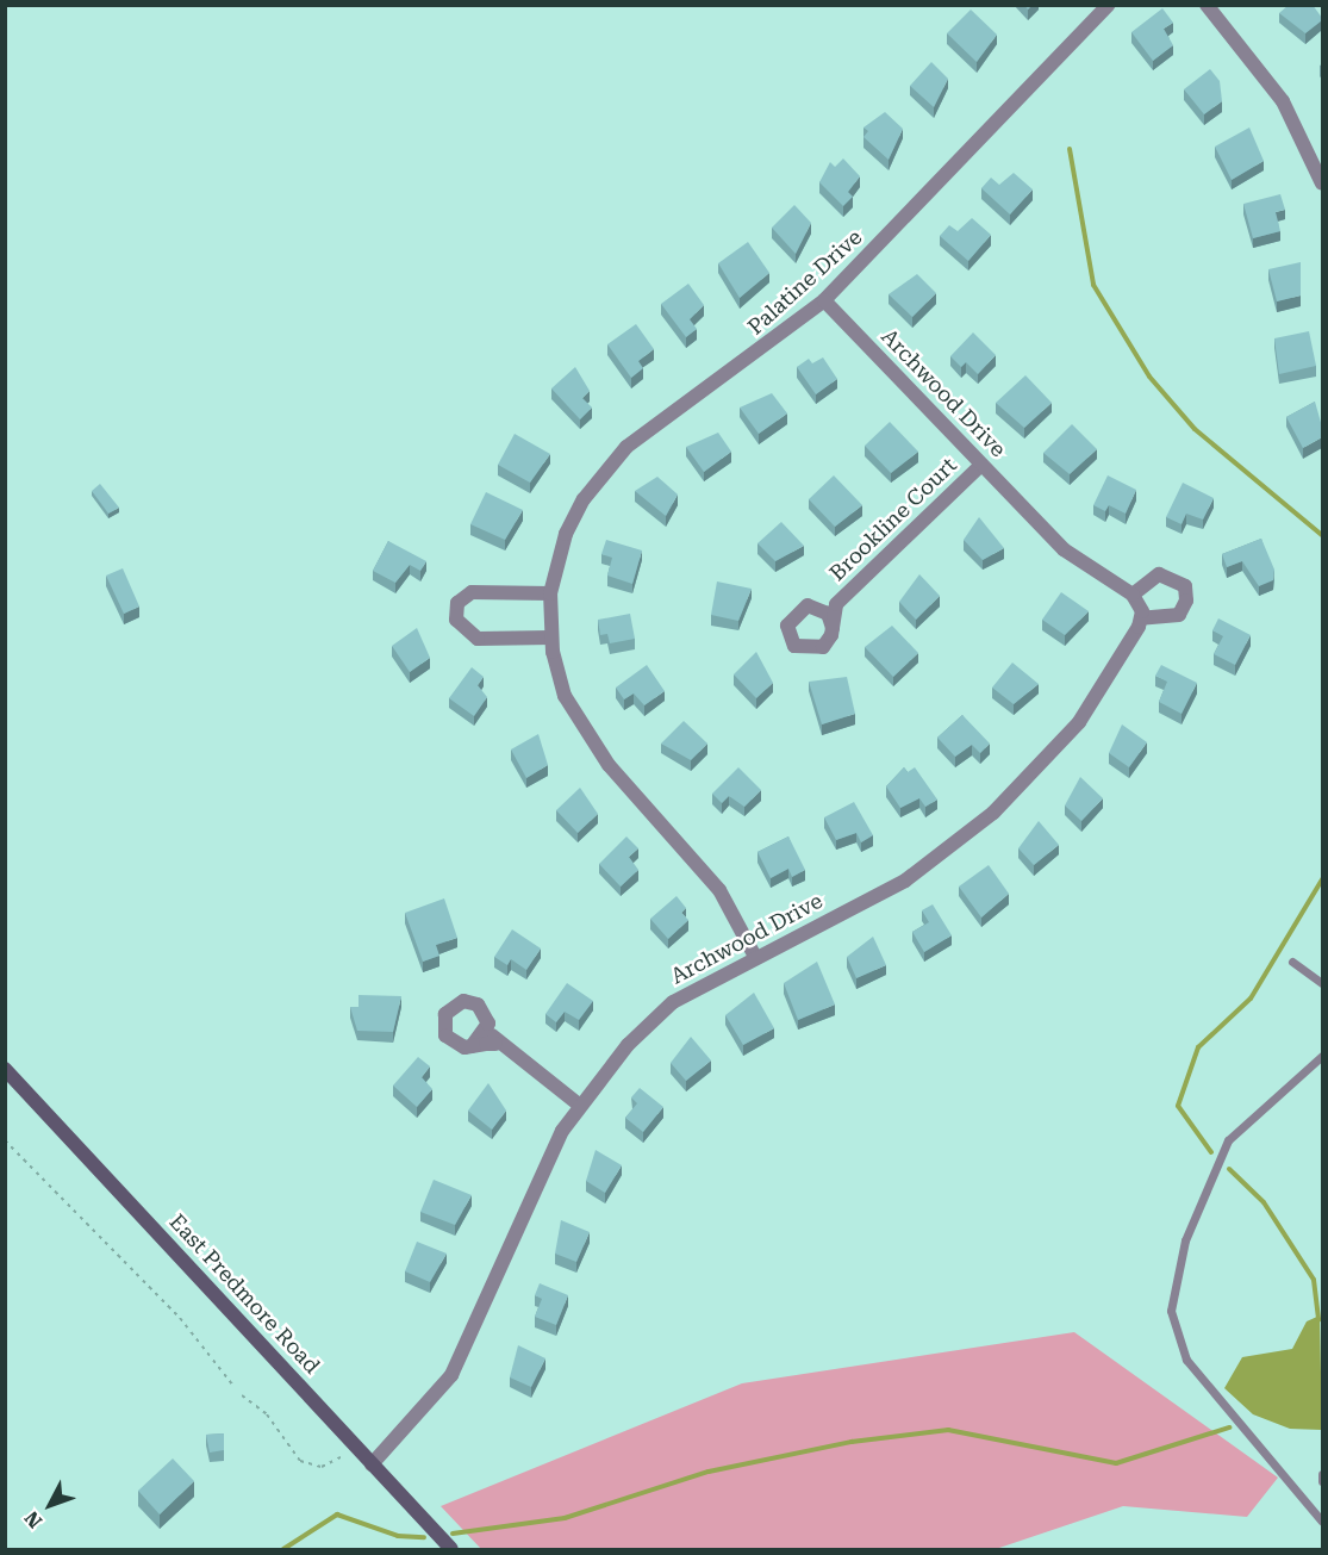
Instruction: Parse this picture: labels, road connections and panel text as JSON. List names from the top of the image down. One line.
{"streets":{"street":["Palatine Drive","Archwood Drive","Brookline Court","East Predmore Road"]},"crossings":[["Palatine Drive","Archwood Drive"],["Archwood Drive","Brookline Court"],["Archwood Drive","East Predmore Road"]],"north":"bottom left"}
